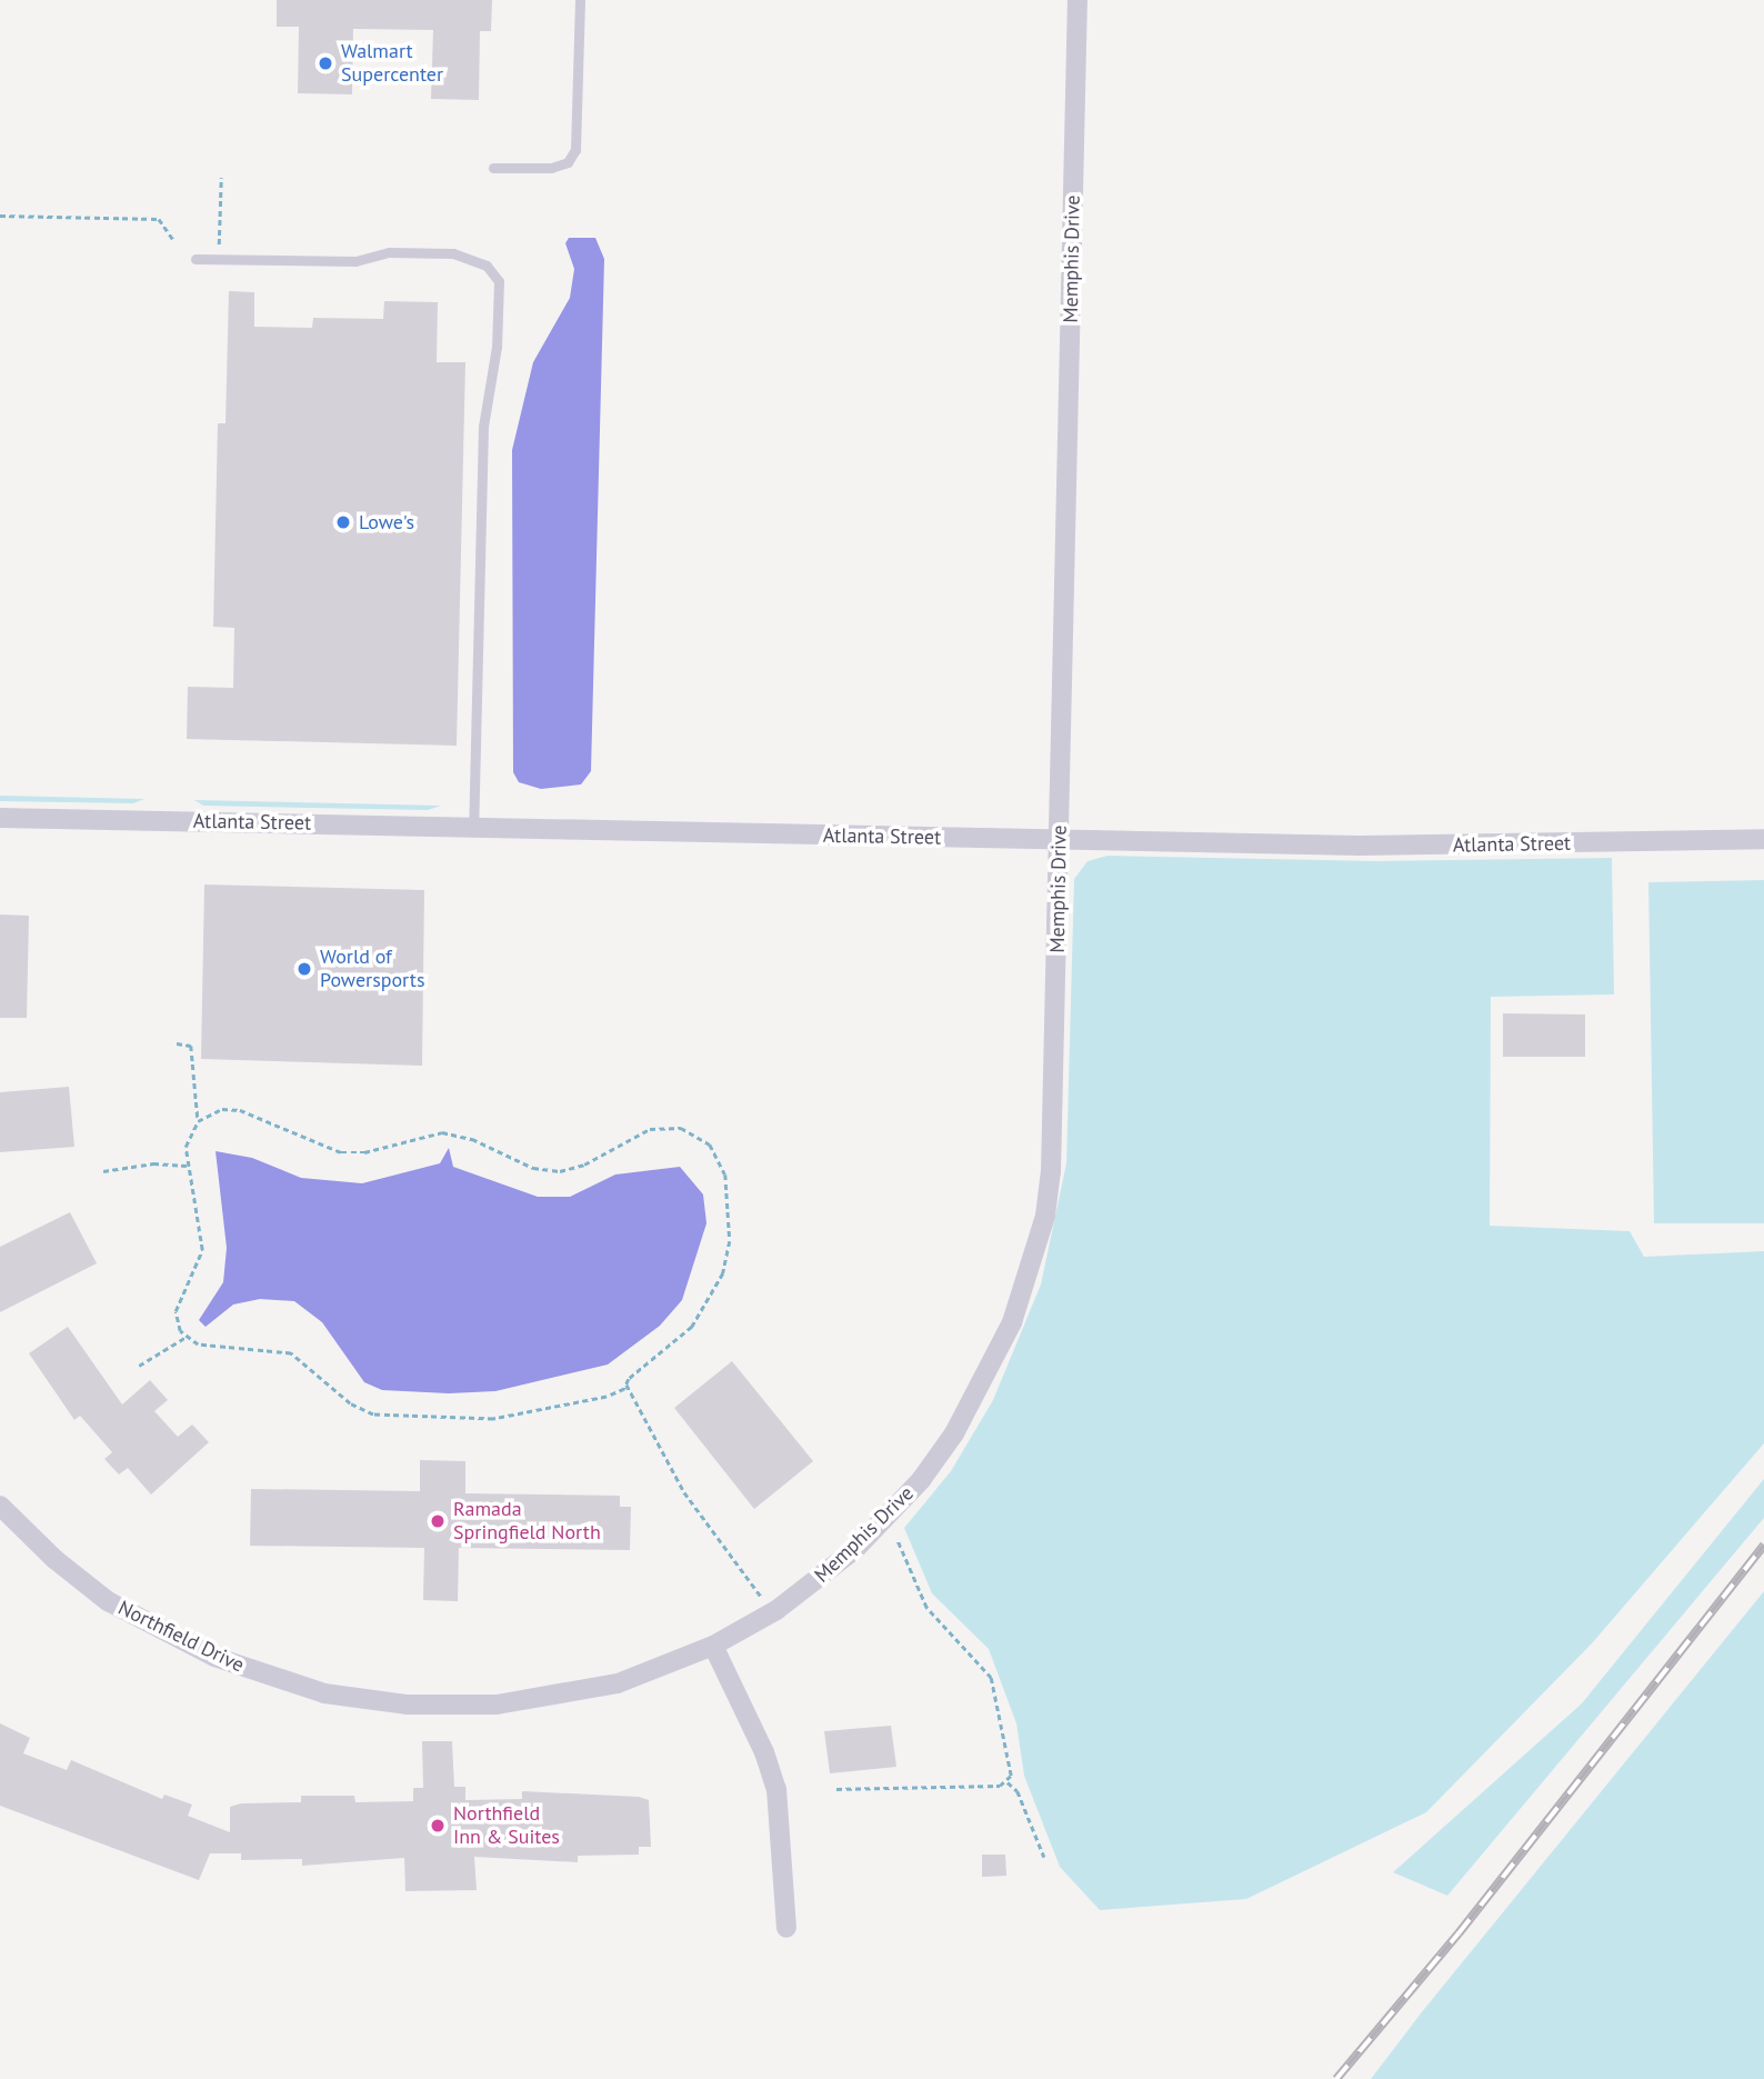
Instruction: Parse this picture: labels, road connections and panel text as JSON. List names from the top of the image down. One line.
{"streets":{"street":["Memphis Drive","Atlanta Street","Northfield Drive"]},"crossings":[["Memphis Drive","Atlanta Street"],["Memphis Drive","Northfield Drive"]],"places":["Walmart Supercenter","Lowe's","World of Powersports","Ramada Springfield North","Northfield Inn & Suites"]}
